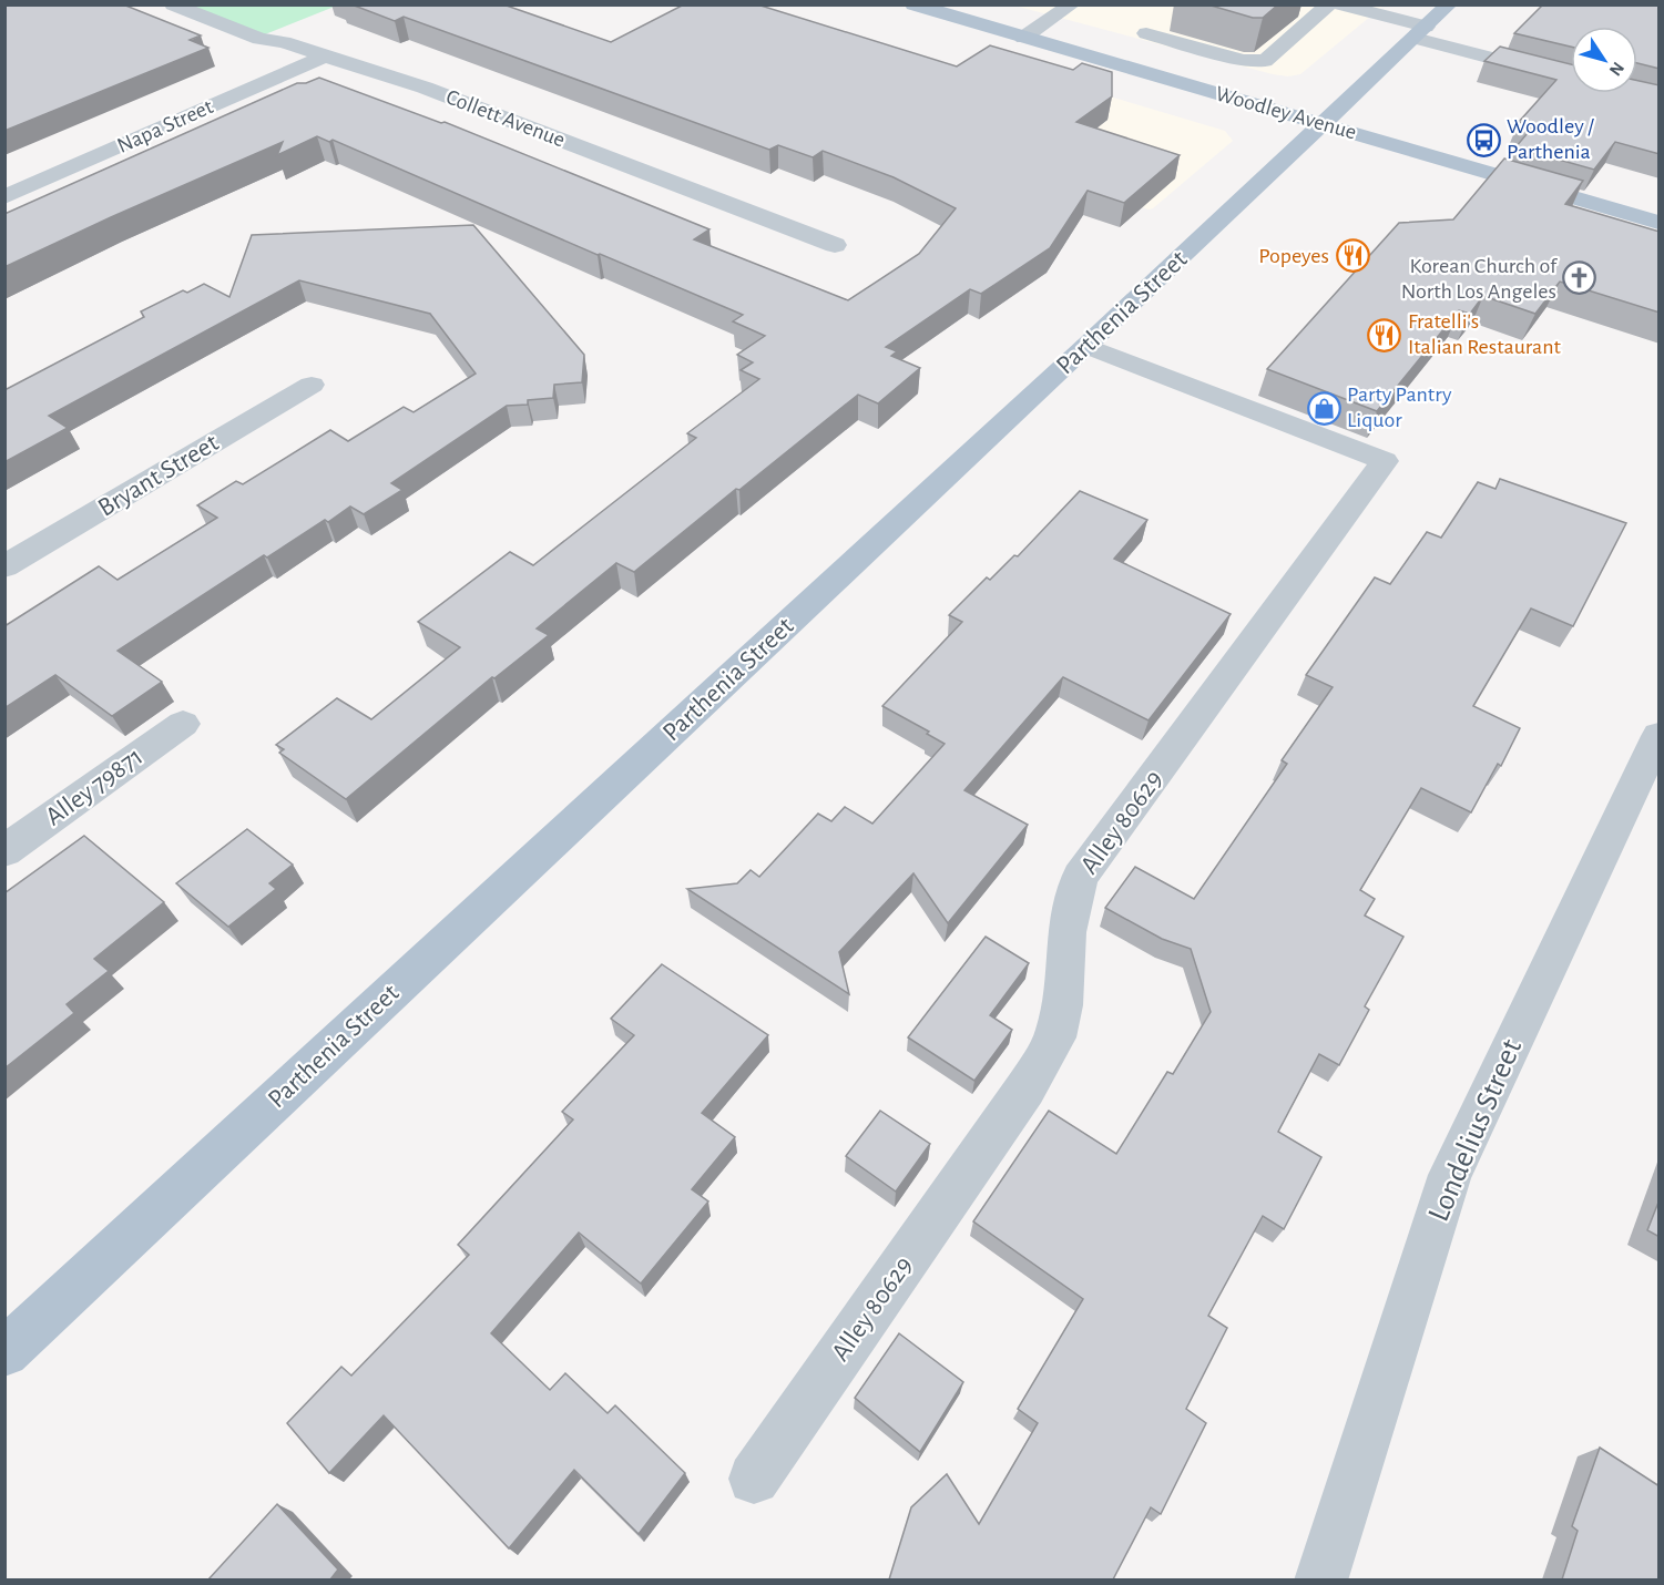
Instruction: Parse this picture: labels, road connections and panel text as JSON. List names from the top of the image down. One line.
{"streets":{"main road":["Woodley Avenue","Parthenia Street"],"street":["Collett Avenue","Napa Street","Bryant Street","Alley 79871","Alley 80629","Londelius Street"]},"crossings":[["Woodley Avenue","Parthenia Street"],["Collett Avenue","Napa Street"],["Parthenia Street","Alley 80629"]],"places":{"bus stop":["Woodley / Parthenia"],"restaurant":["Popeyes","Fratelli's Italian Restaurant"],"church":["Korean Church of North Los Angeles"],"shop":["Party Pantry Liquor"]},"north":"bottom right"}
